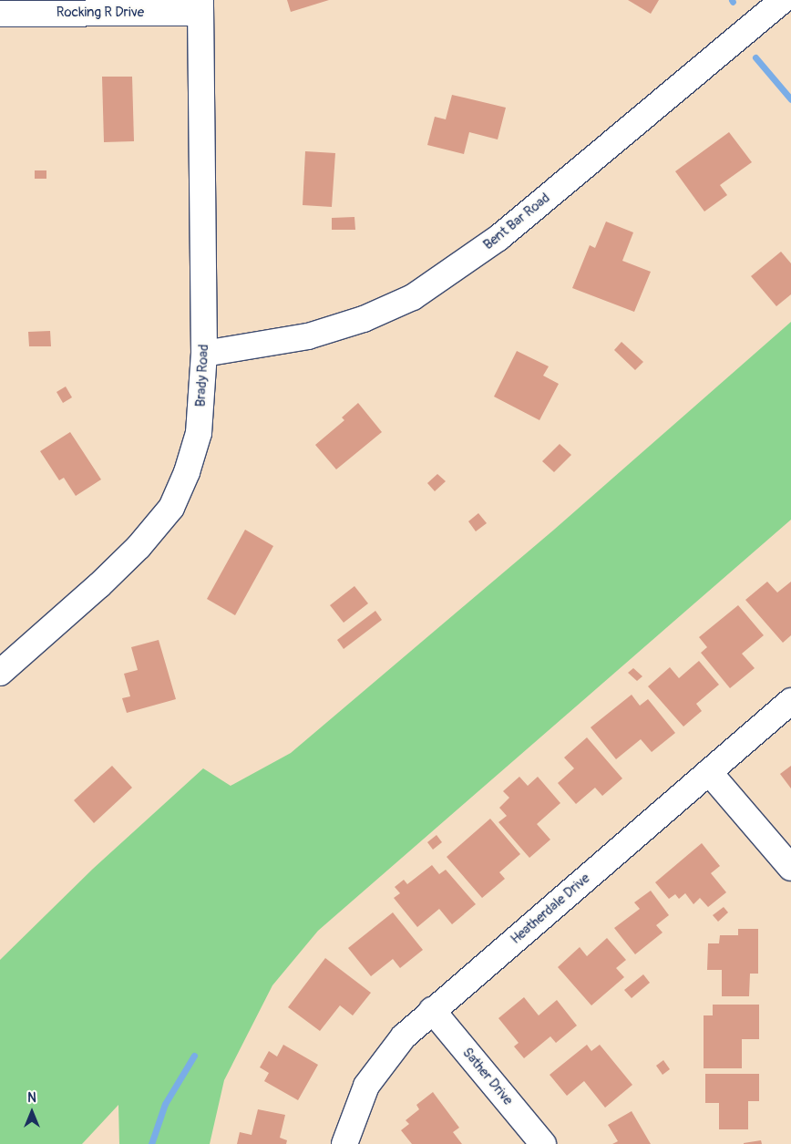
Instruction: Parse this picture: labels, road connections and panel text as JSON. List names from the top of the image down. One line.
{"streets":{"street":["Rocking R Drive","Bent Bar Road","Brady Road","Heatherdale Drive","Sather Drive"]},"crossings":[["Rocking R Drive","Brady Road"],["Bent Bar Road","Brady Road"],["Heatherdale Drive","Sather Drive"]],"north":"top"}
